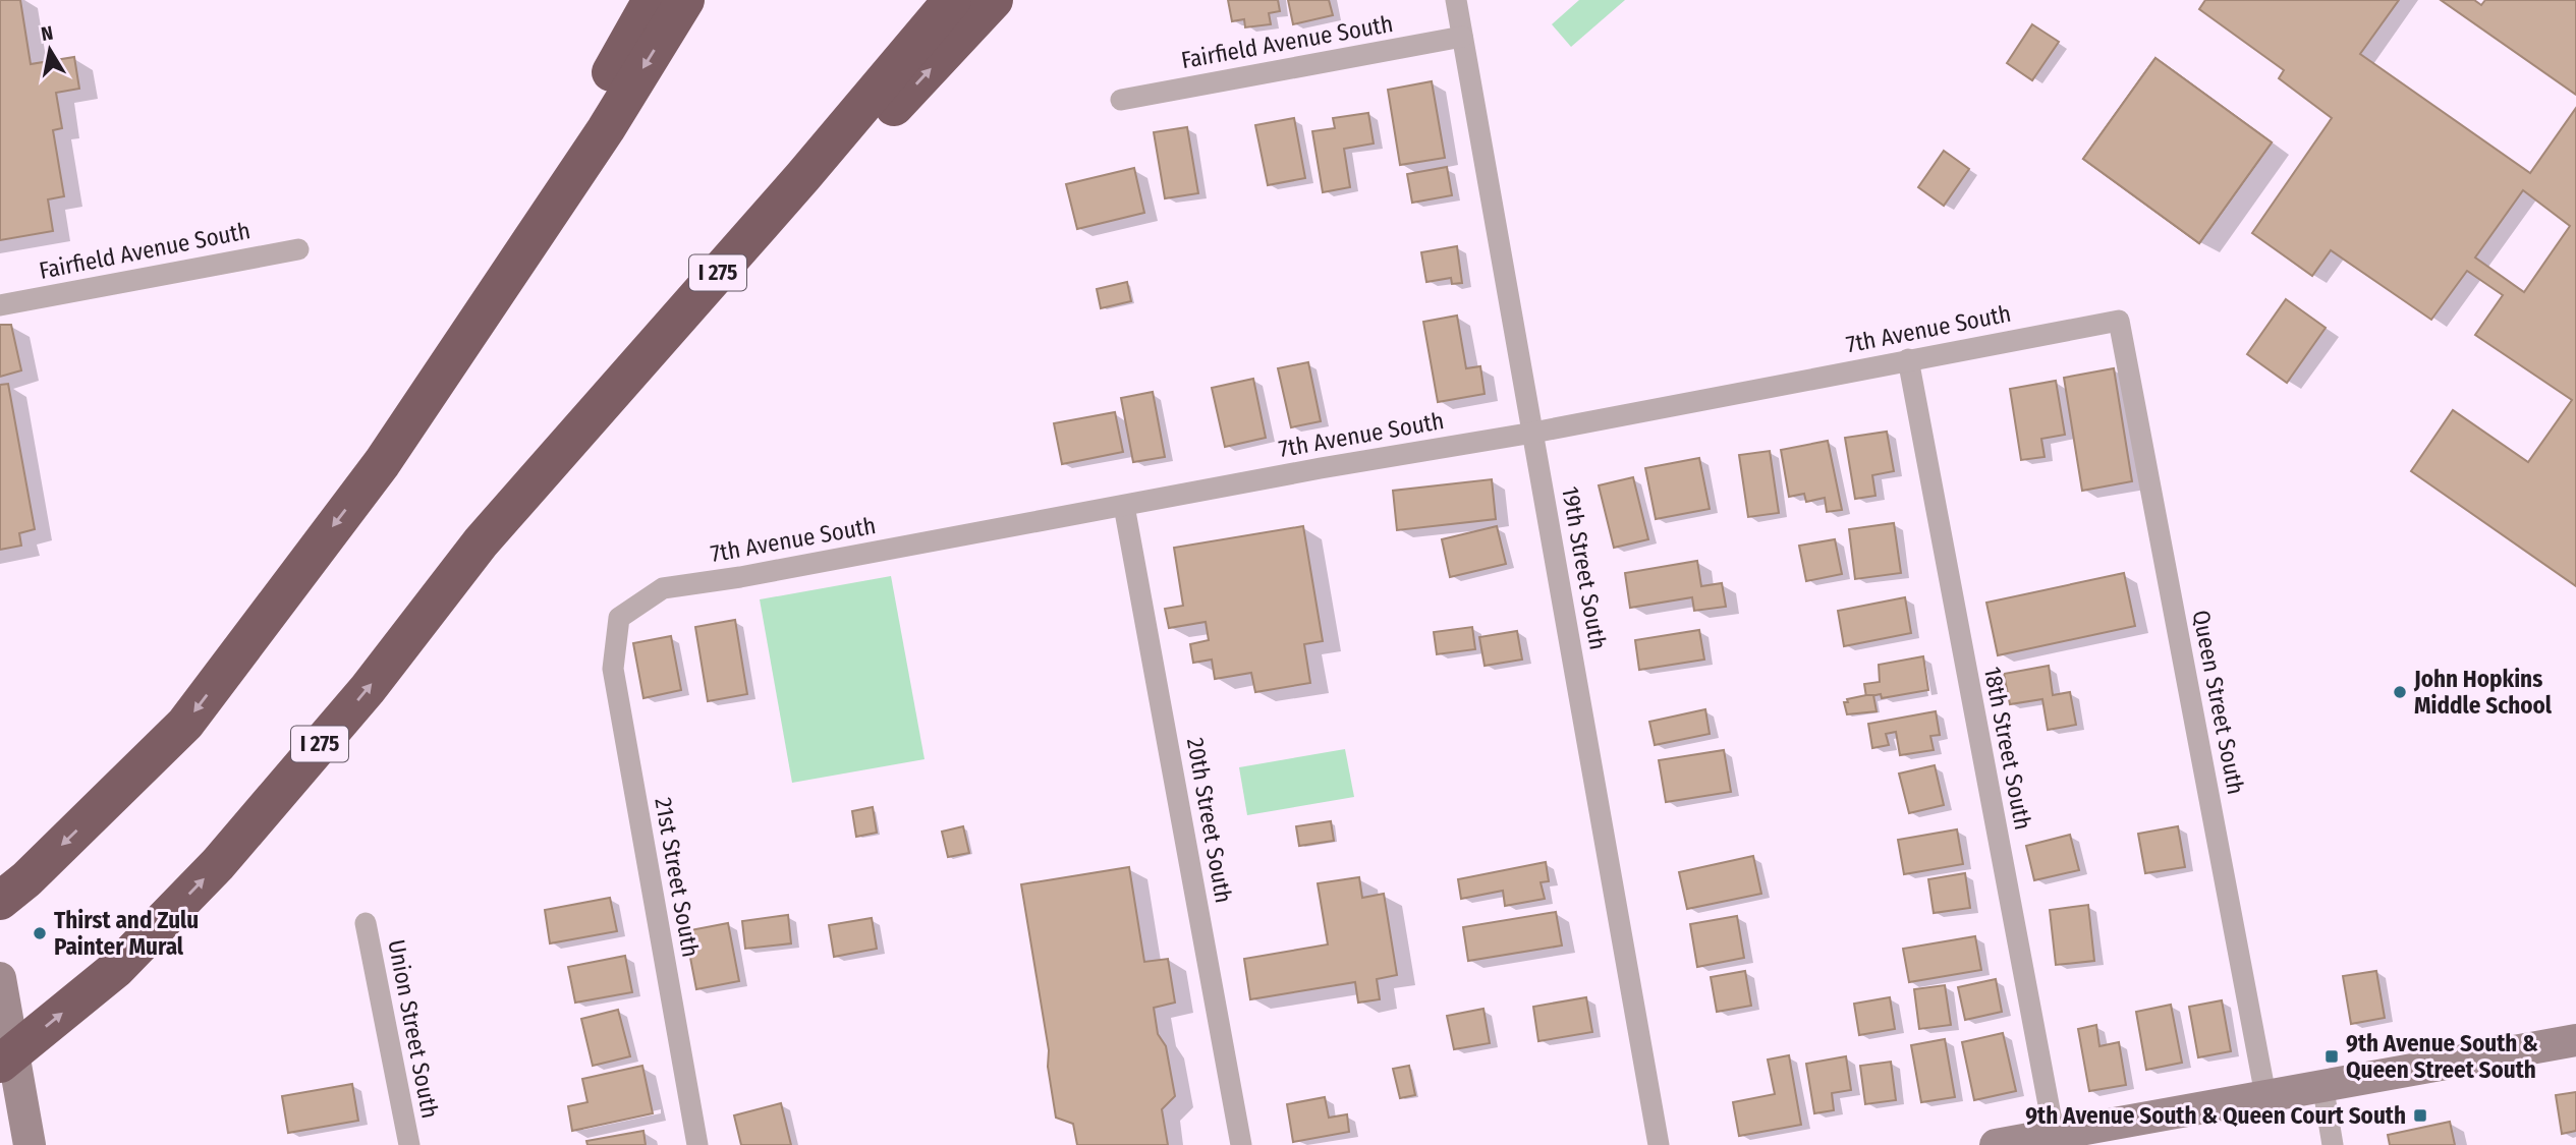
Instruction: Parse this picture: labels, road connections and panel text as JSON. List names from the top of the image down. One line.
{"streets":{"highway":["I 275"],"street":["Fairfield Avenue South","7th Avenue South","19th Street South","Queen Street South","18th Street South","20th Street South","21st Street South","Union Street South"]},"crossings":[["Fairfield Avenue South","19th Street South"],["7th Avenue South","19th Street South"],["7th Avenue South","Queen Street South"],["7th Avenue South","18th Street South"],["7th Avenue South","20th Street South"],["7th Avenue South","21st Street South"]],"places":{"other":["John Hopkins Middle School","Thirst and Zulu Painter Mural"],"transit":["9th Avenue South & Queen Street South","9th Avenue South & Queen Court South"]},"north":"top"}
